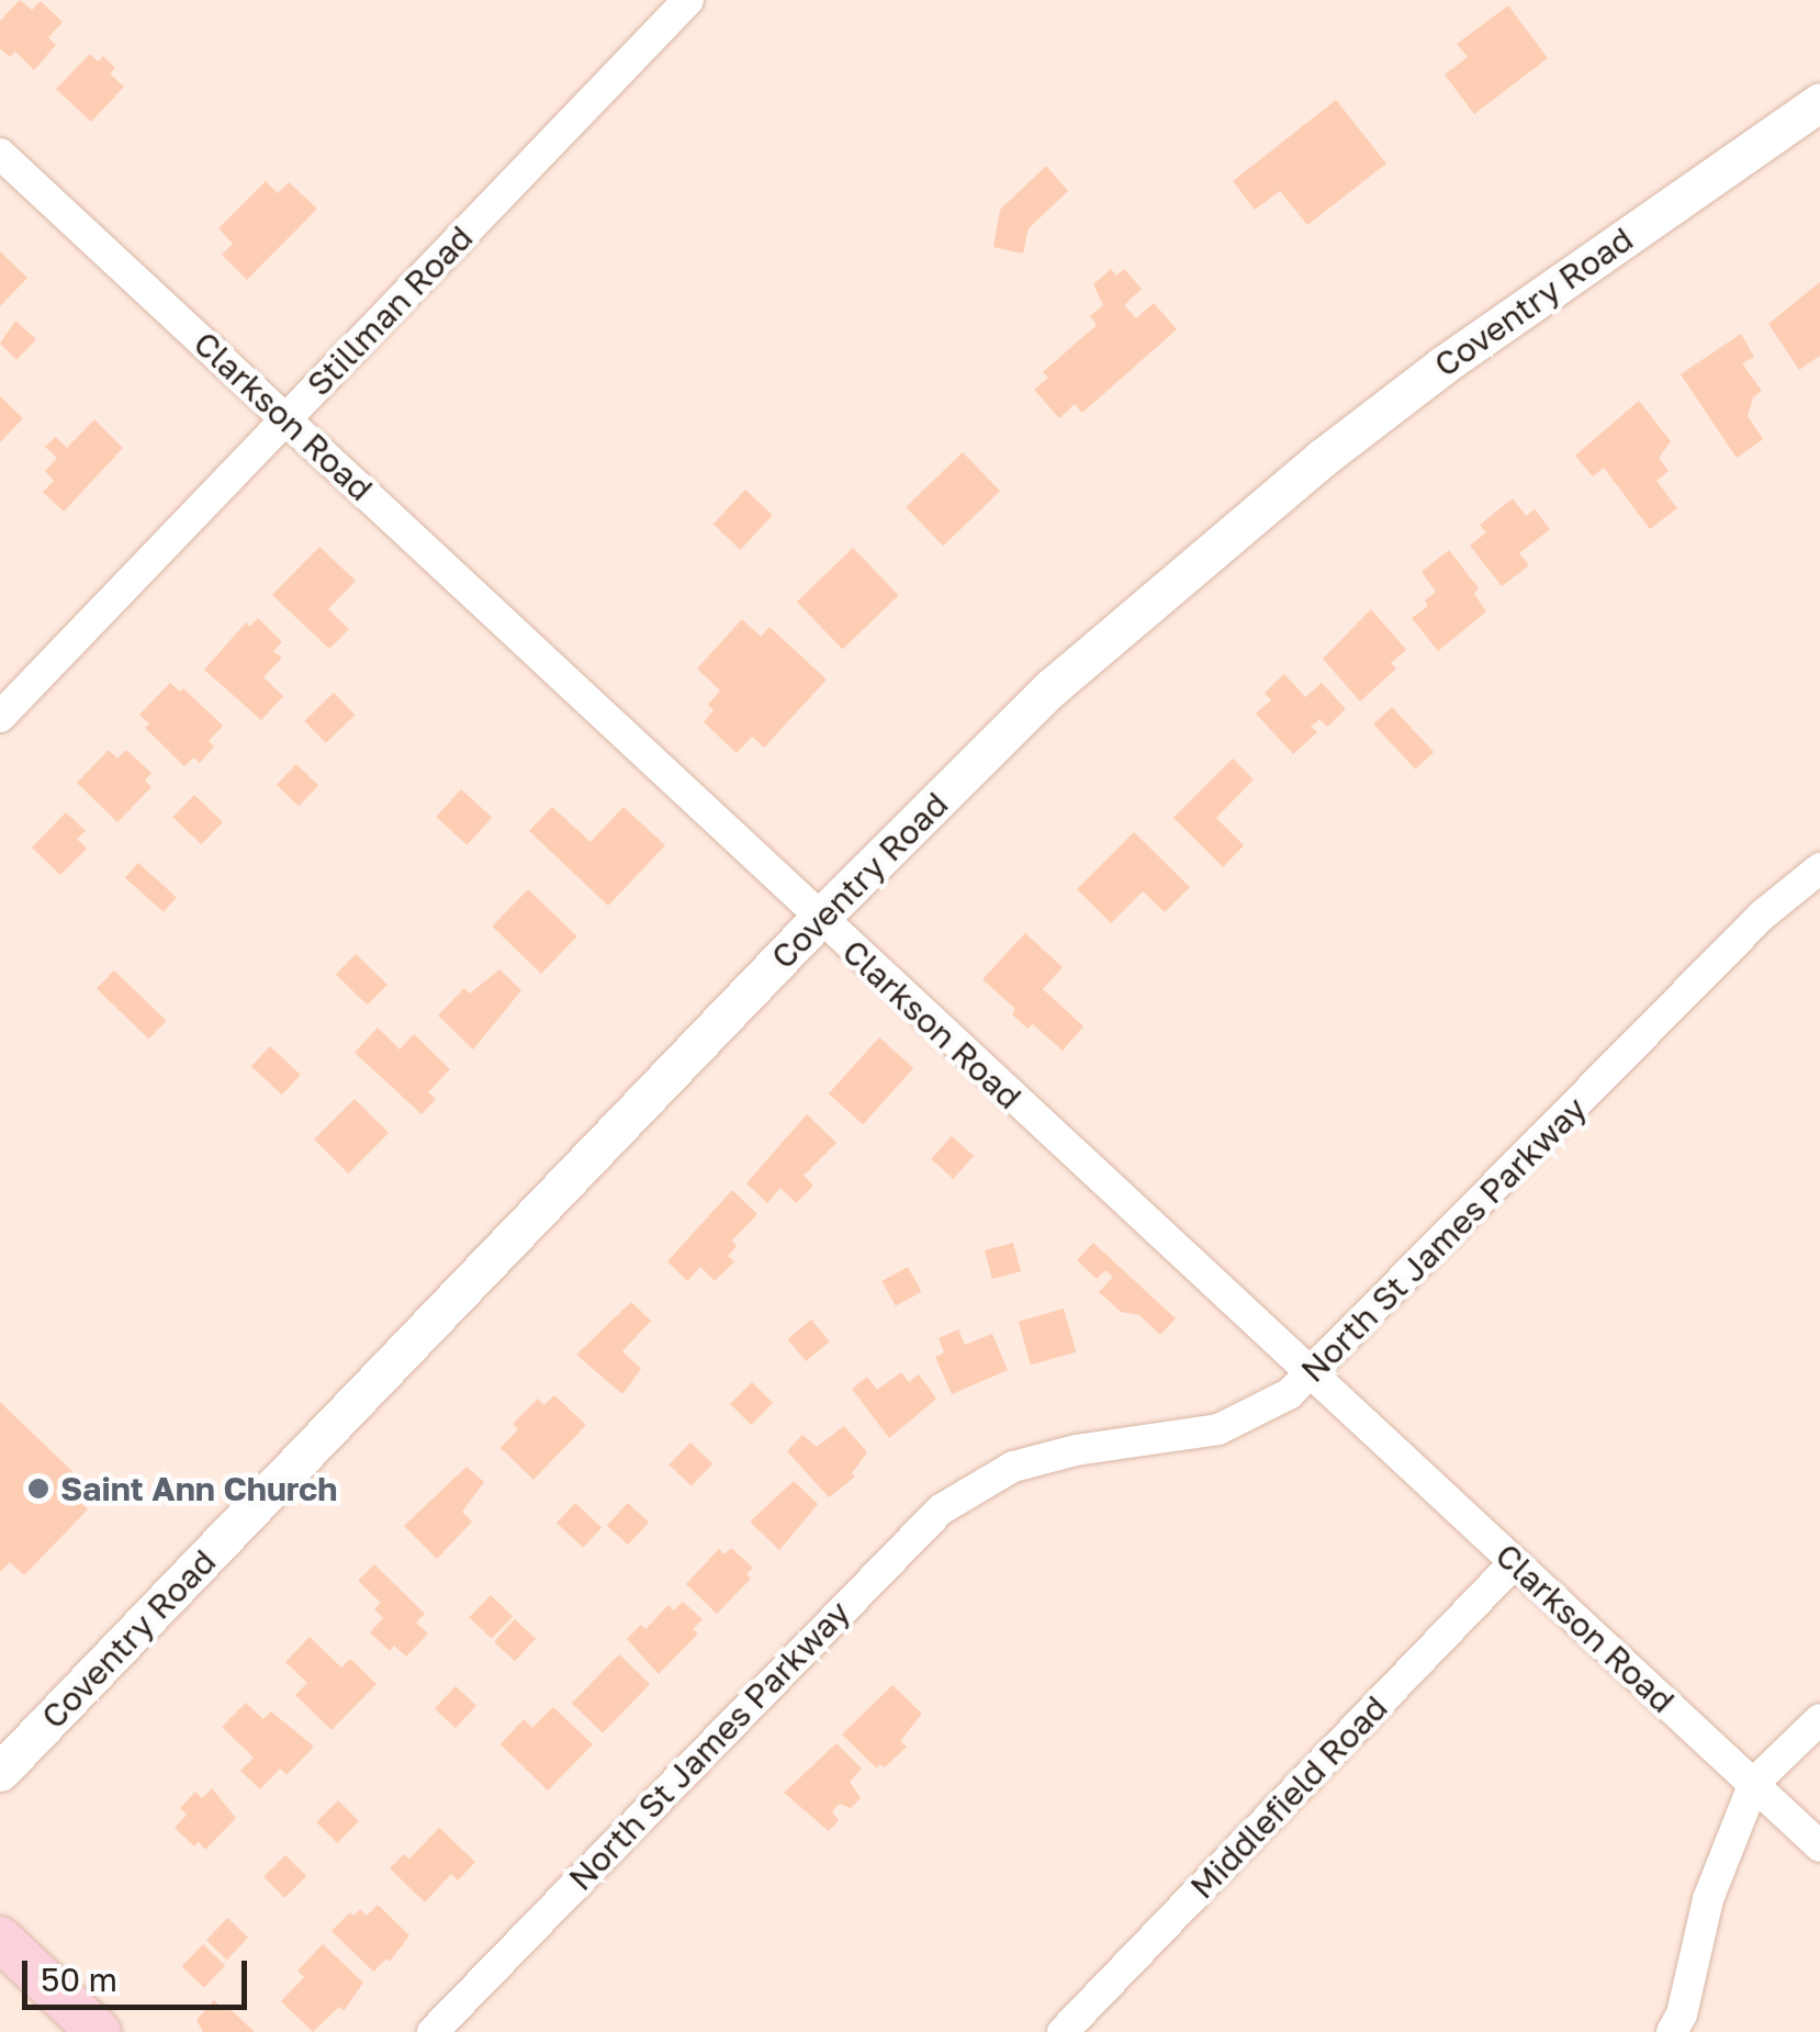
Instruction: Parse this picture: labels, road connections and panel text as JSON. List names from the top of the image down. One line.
{"streets":{"street":["Coventry Road","Stillman Road","Clarkson Road","North St James Parkway","Middlefield Road"]},"crossings":[["Coventry Road","Clarkson Road"],["Stillman Road","Clarkson Road"],["Clarkson Road","North St James Parkway"],["Clarkson Road","Middlefield Road"]],"places":["Saint Ann Church"],"scale_bar":"50 m"}
